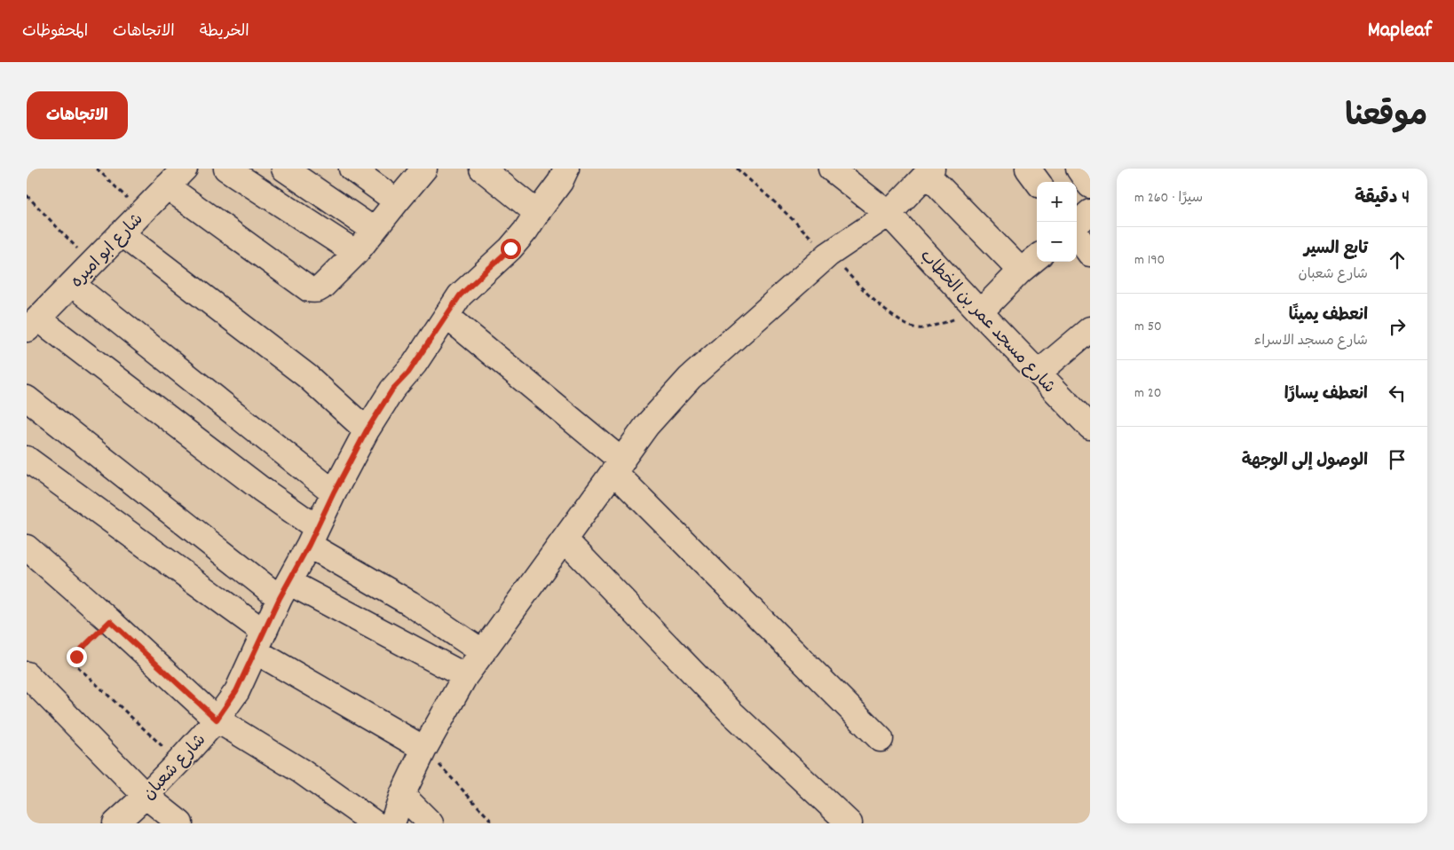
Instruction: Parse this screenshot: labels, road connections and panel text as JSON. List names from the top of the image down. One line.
{"streets":{"street":["شارع ابو اميره","شارع مسجد عمر بن الخطاب","شارع شعبان"]},"page":{"header":"Mapleaf","nav":["الخريطة","الاتجاهات","المحفوظات"],"title":"موقعنا","buttons":"الاتجاهات","heading":["4 دقيقة","سيرًا · 260 m"],"map_buttons":["+","−"],"list":[["تابع السير","شارع شعبان","190 m"],["انعطف يمينًا","شارع مسجد الاسراء","50 m"],["انعطف يسارًا","20 m"],"الوصول إلى الوجهة"]}}
